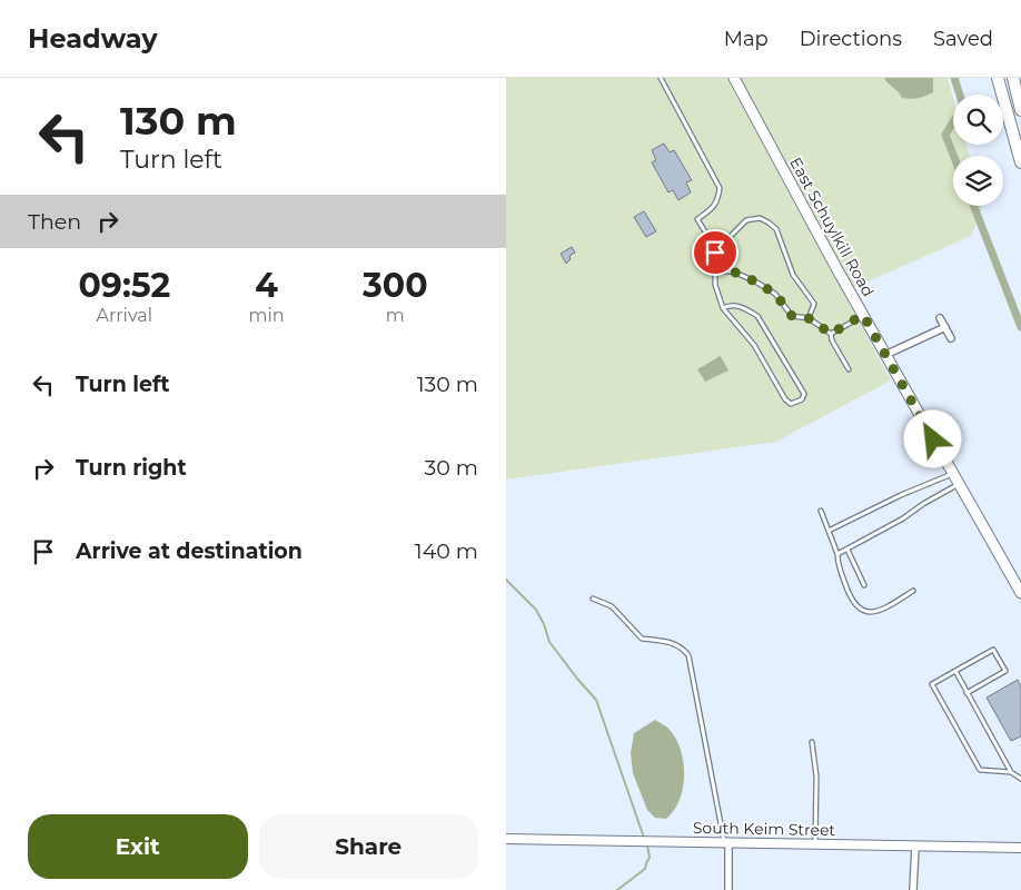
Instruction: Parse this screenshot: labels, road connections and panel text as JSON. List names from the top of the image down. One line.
{"streets":{"main road":["East Schuylkill Road"],"street":["South Keim Street"]},"page":{"header":"Headway","nav":["Map","Directions","Saved"],"turn":["130 m","Turn left"],"then":"Then","eta":["09:52","Arrival","4","min","300","m"],"list":[{"name":"Turn left","value":"130 m"},{"name":"Turn right","value":"30 m"},{"name":"Arrive at destination","value":"140 m"}],"buttons":["Exit","Share"]}}
